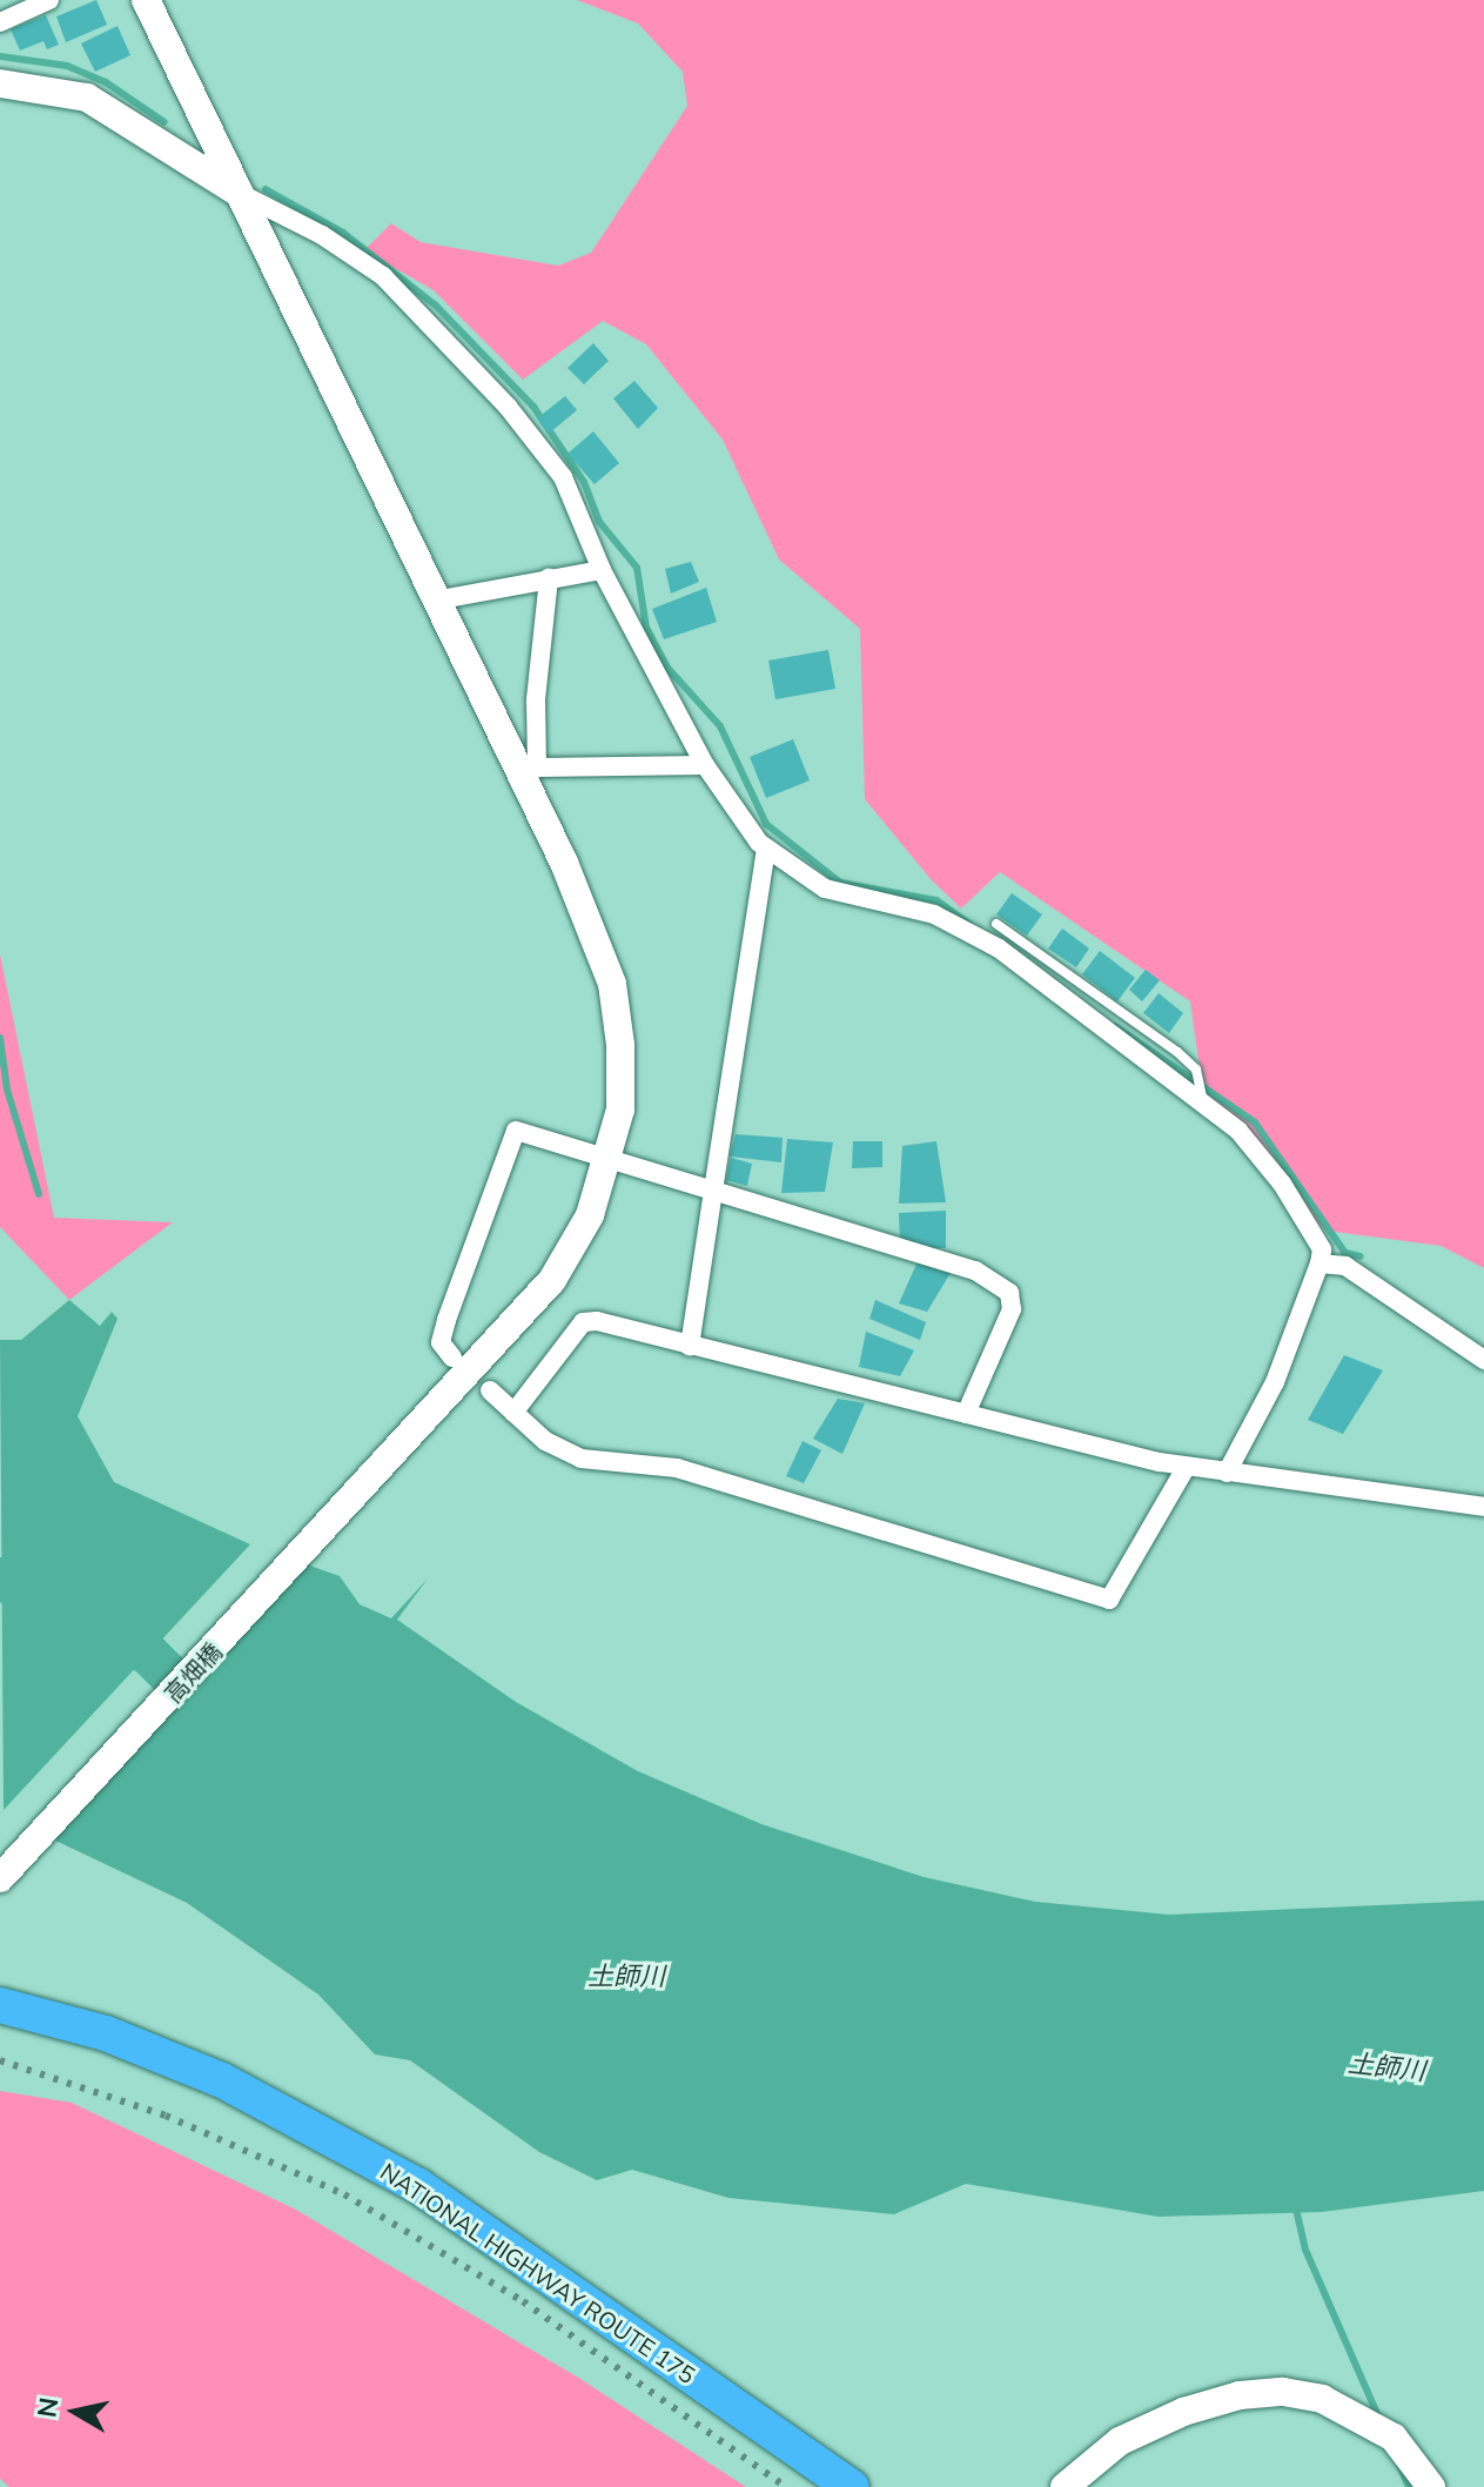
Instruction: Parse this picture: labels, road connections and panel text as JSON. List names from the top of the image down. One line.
{"streets":{"highway":["NATIONAL HIGHWAY ROUTE 175"],"street":["高畑橋"]},"water":["土師川"],"north":"left"}
